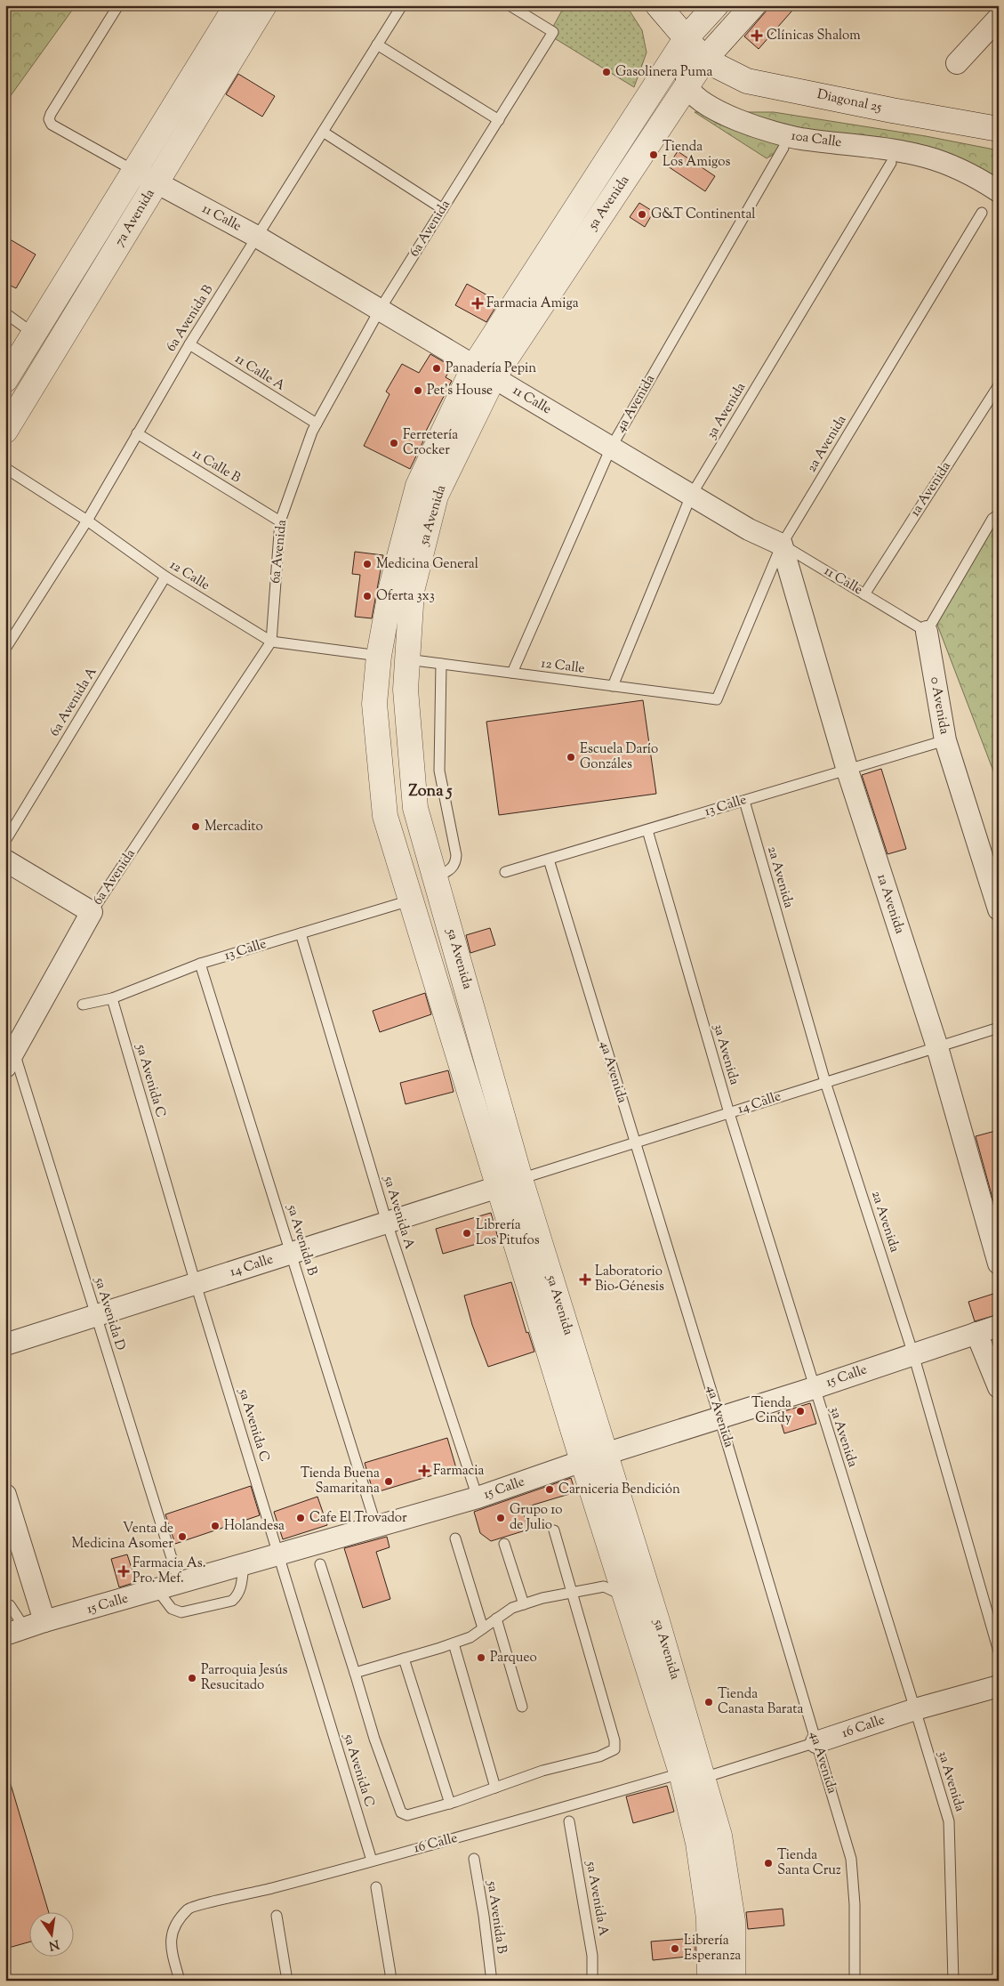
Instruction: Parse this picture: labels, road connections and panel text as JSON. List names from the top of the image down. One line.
{"streets":{"street":["Diagonal 25","10a Calle","5a Avenida","7a Avenida","11 Calle","6a Avenida","1a Avenida","0 Avenida","14 Calle","15 Calle","16 Calle"],"lane":["6a Avenida B","11 Calle A","4a Avenida","3a Avenida","2a Avenida","11 Calle B","12 Calle","6a Avenida A","13 Calle","5a Avenida C","5a Avenida A","5a Avenida B","5a Avenida D"]},"crossings":[["Diagonal 25","5a Avenida"],["10a Calle","5a Avenida"],["5a Avenida","11 Calle"],["5a Avenida","12 Calle"],["5a Avenida","13 Calle"],["5a Avenida","14 Calle"],["5a Avenida","15 Calle"],["5a Avenida","16 Calle"],["7a Avenida","11 Calle"],["11 Calle","6a Avenida"],["11 Calle","6a Avenida B"],["11 Calle","4a Avenida"],["11 Calle","3a Avenida"],["11 Calle","2a Avenida"],["11 Calle","1a Avenida"],["11 Calle","0 Avenida"],["6a Avenida","11 Calle A"],["6a Avenida","11 Calle B"],["6a Avenida","12 Calle"],["6a Avenida","5a Avenida D"],["6a Avenida B","11 Calle A"],["6a Avenida B","11 Calle B"],["6a Avenida B","12 Calle"],["4a Avenida","12 Calle"],["4a Avenida","13 Calle"],["4a Avenida","14 Calle"],["4a Avenida","15 Calle"],["4a Avenida","16 Calle"],["3a Avenida","12 Calle"],["3a Avenida","13 Calle"],["3a Avenida","14 Calle"],["3a Avenida","15 Calle"],["3a Avenida","16 Calle"],["2a Avenida","1a Avenida"],["2a Avenida","12 Calle"],["2a Avenida","13 Calle"],["2a Avenida","14 Calle"],["2a Avenida","15 Calle"],["1a Avenida","13 Calle"],["1a Avenida","14 Calle"],["12 Calle","6a Avenida A"],["0 Avenida","13 Calle"],["13 Calle","5a Avenida C"],["13 Calle","5a Avenida A"],["13 Calle","5a Avenida B"],["5a Avenida C","14 Calle"],["5a Avenida C","15 Calle"],["5a Avenida C","16 Calle"],["14 Calle","5a Avenida A"],["14 Calle","5a Avenida B"],["14 Calle","5a Avenida D"],["5a Avenida A","15 Calle"],["5a Avenida B","15 Calle"],["5a Avenida D","15 Calle"]],"districts":["Zona 5"],"places":{"health":["Clínicas Shalom","Farmacia Amiga","Laboratorio Bio-Génesis","Farmacia","Farmacia As. Pro. Mef."],"other":["Gasolinera Puma","Tienda Los Amigos","G&T Continental","Panadería Pepin","Pet's House","Ferretería Crocker","Medicina General","Oferta 3x3","Escuela Darío Gonzáles","Mercadito","Librería Los Pitufos","Tienda Cindy","Tienda Buena Samaritana","Carniceria Bendición","Cafe El Trovador","Grupo 1o de Julio","Holandesa","Venta de Medicina Asomer","Parqueo","Parroquia Jesús Resucitado","Tienda Canasta Barata","Tienda Santa Cruz","Librería Esperanza"]},"north":"bottom"}
